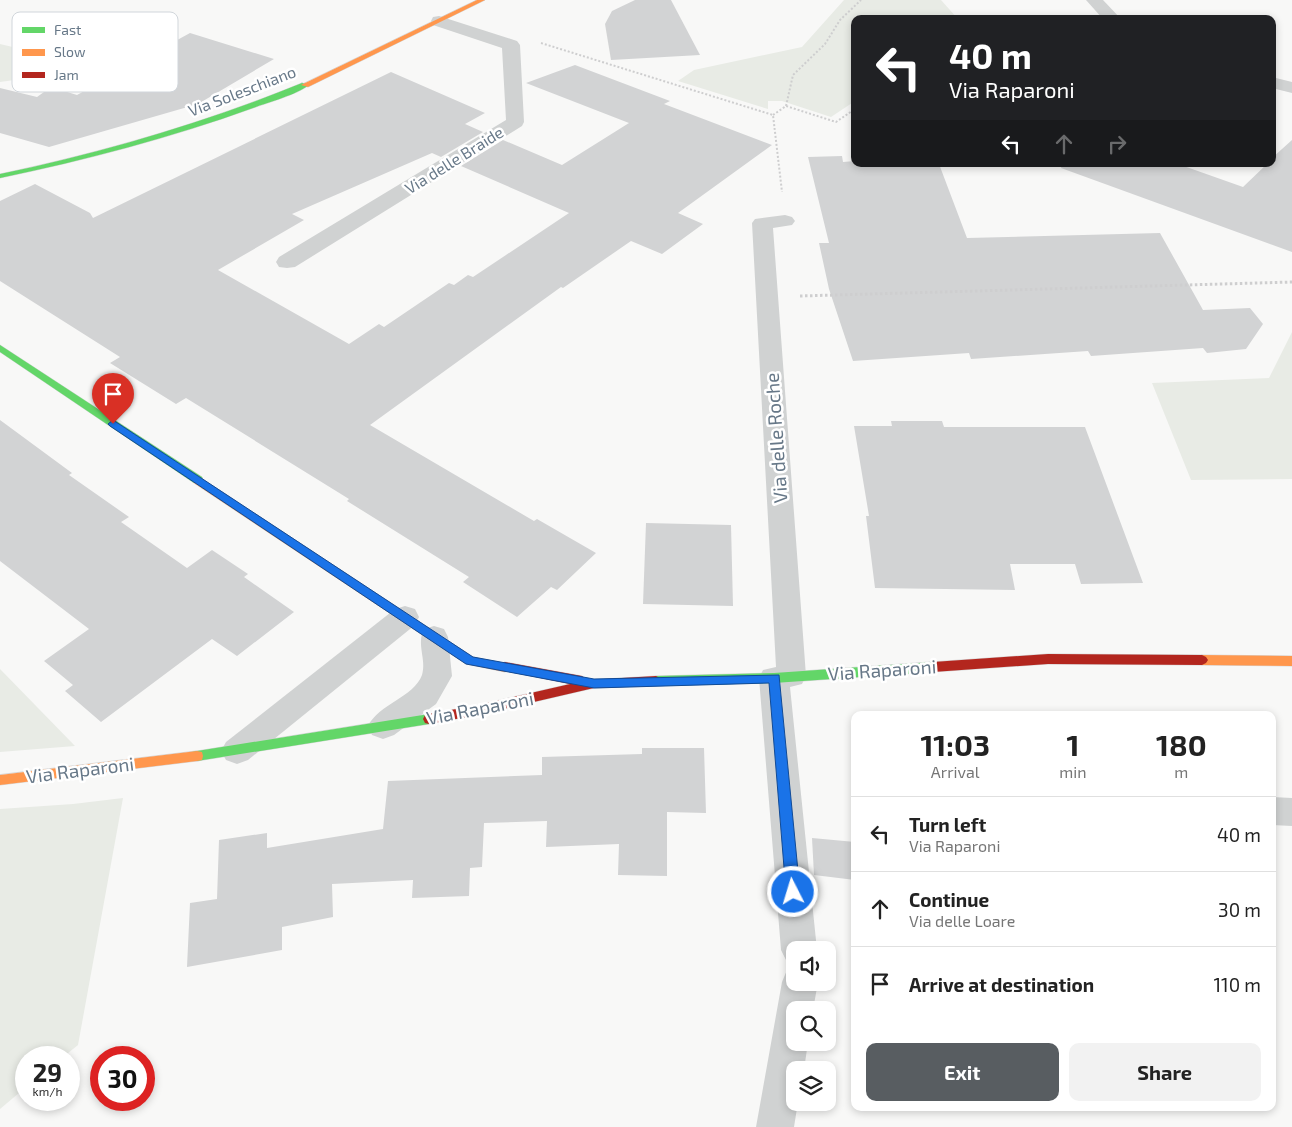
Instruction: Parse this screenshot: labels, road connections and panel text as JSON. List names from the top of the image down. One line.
{"streets":{"street":["Via Soleschiano","Via delle Braide","Via delle Roche","Via Raparoni"]},"crossings":[["Via Soleschiano","Via delle Braide"],["Via delle Roche","Via Raparoni"]],"legend":["Fast","Slow","Jam"],"page":{"turn":["40 m","Via Raparoni"],"eta":["11:03","Arrival","1","min","180","m"],"list":[{"name":"Turn left","note":"Via Raparoni","value":"40 m"},{"name":"Continue","note":"Via delle Loare","value":"30 m"},{"name":"Arrive at destination","value":"110 m"}],"buttons":["Exit","Share"],"speed":"29 km/h","limit":"30"}}
